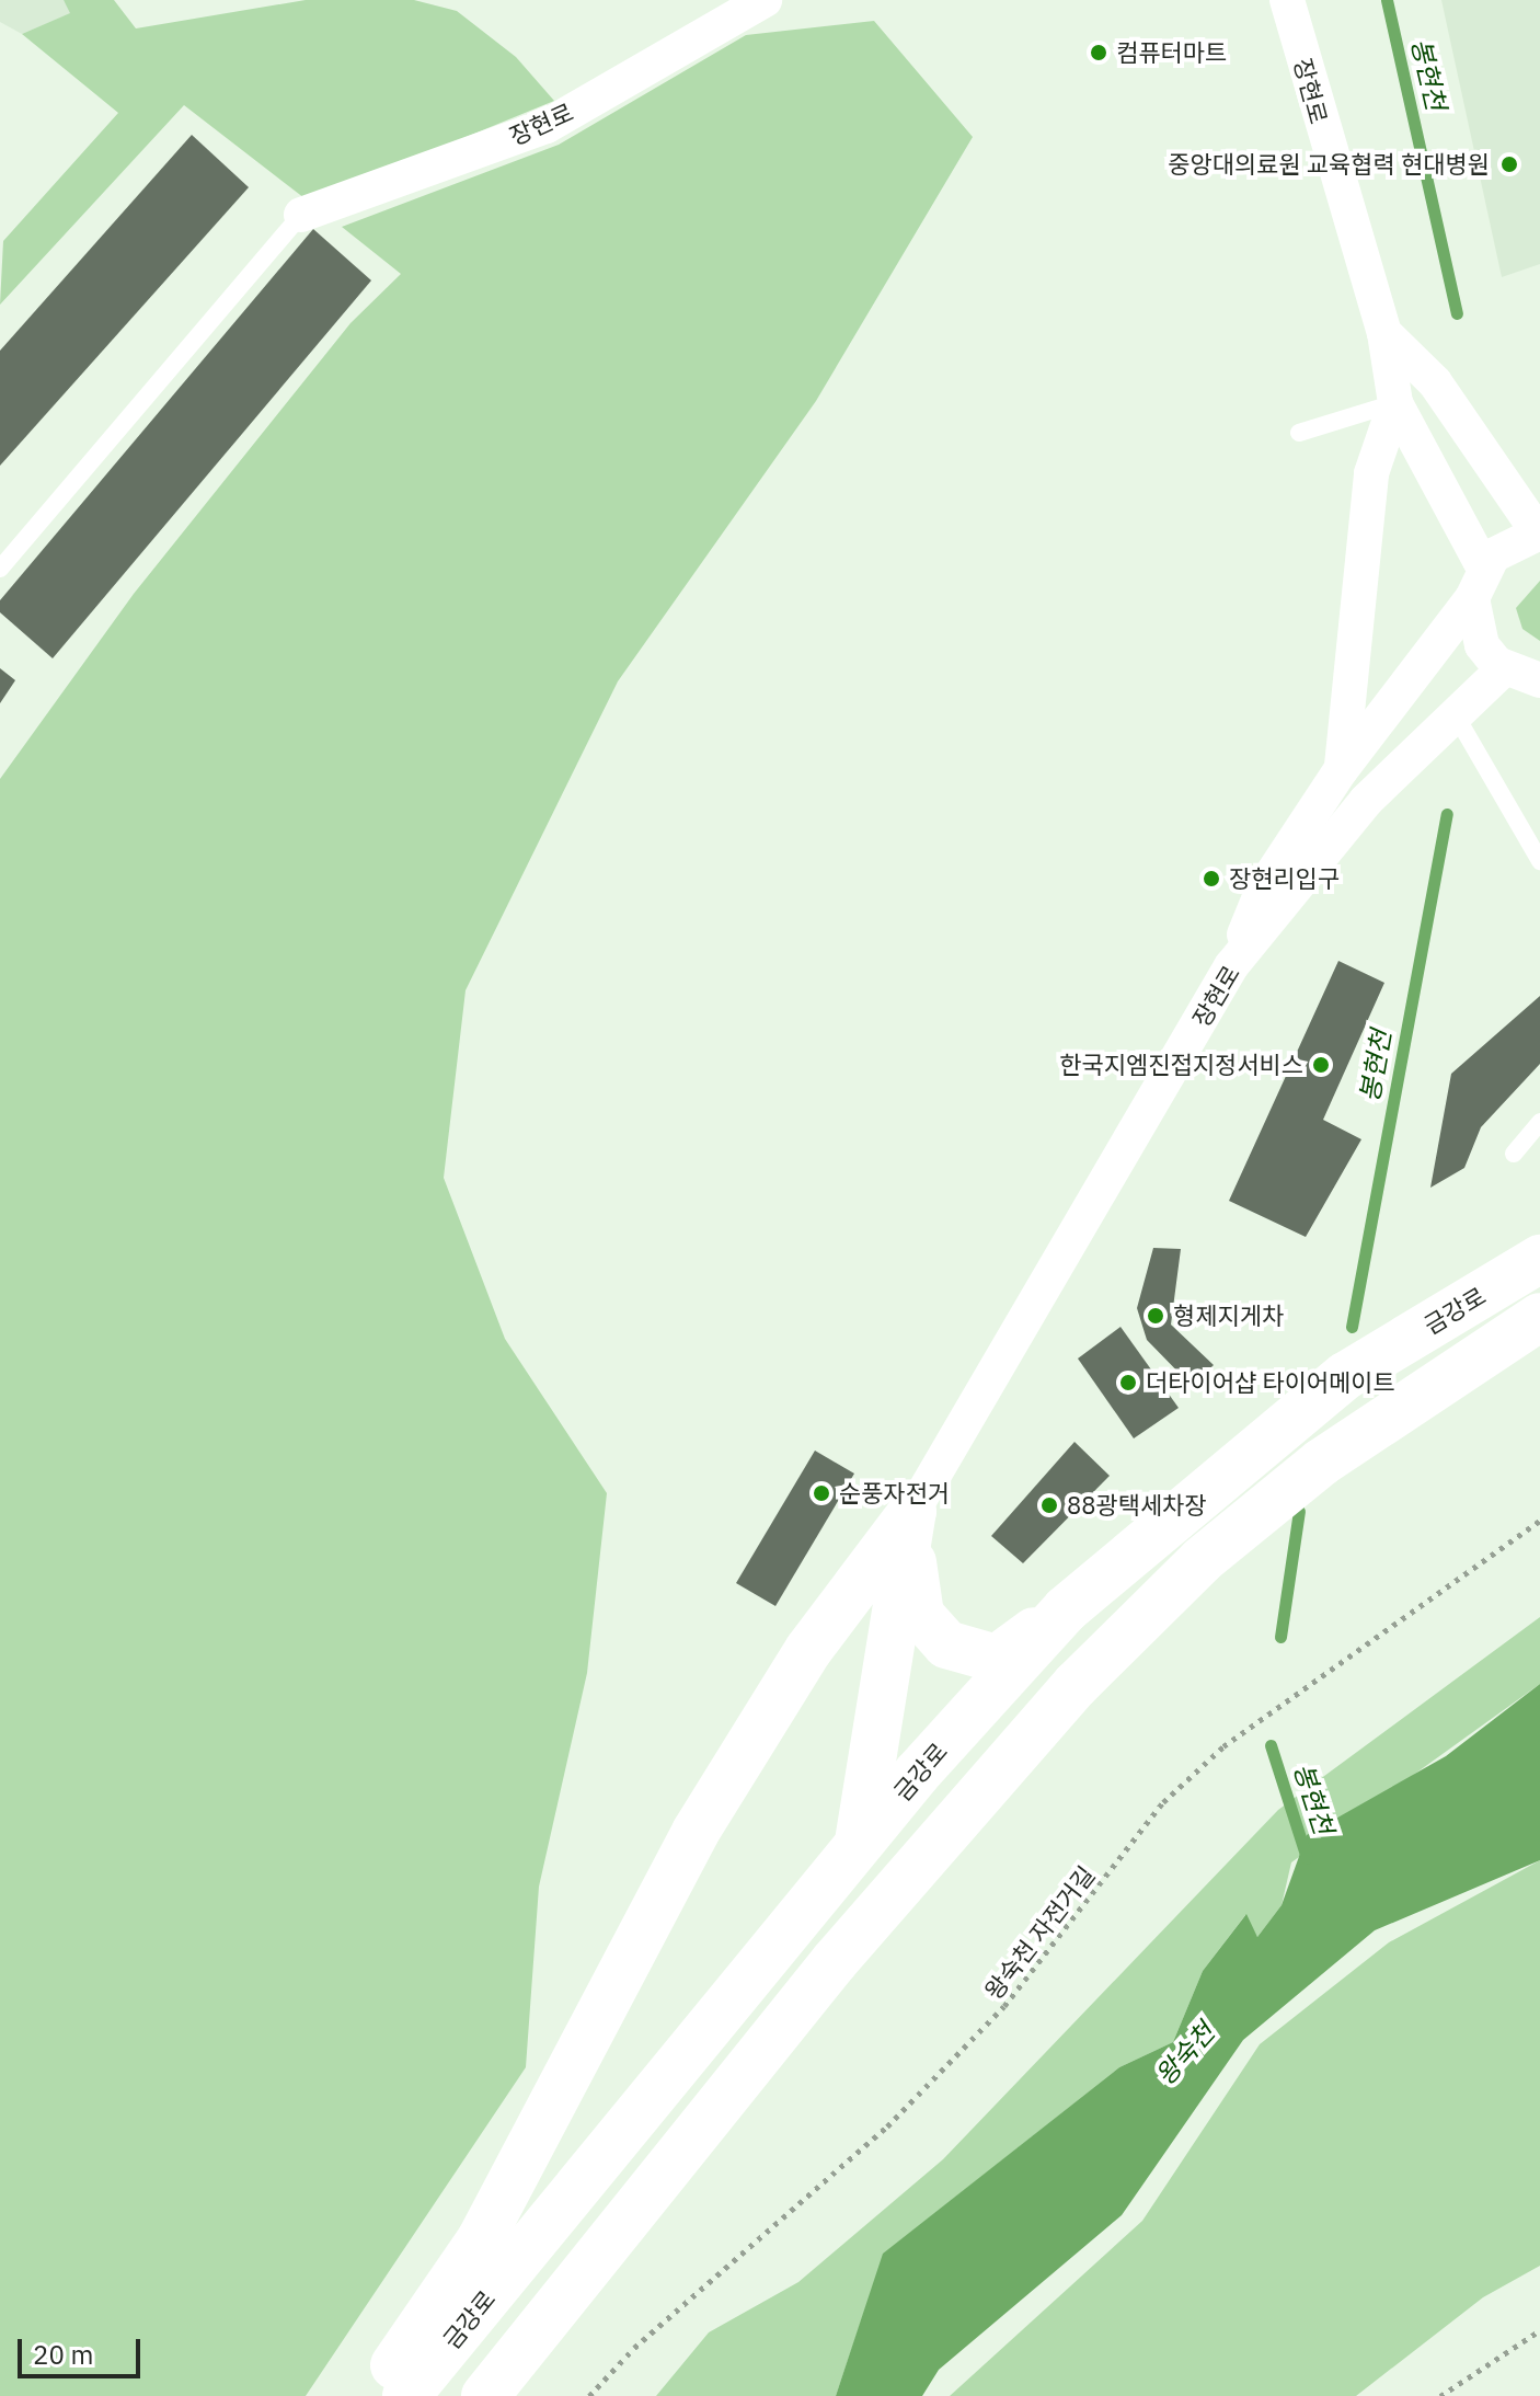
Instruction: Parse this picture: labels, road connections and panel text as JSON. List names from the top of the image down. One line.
{"streets":{"main road":["금강로"],"street":["장현로"],"path":["왕숙천 자전거길"]},"water":["봉현천","왕숙천"],"places":["컴퓨터마트","중앙대의료원 교육협력 현대병원","장현리입구","한국지엠진접지정서비스","형제지게차","더타이어샵 타이어메이트","순풍자전거","88광택세차장"],"scale_bar":"20 m"}
